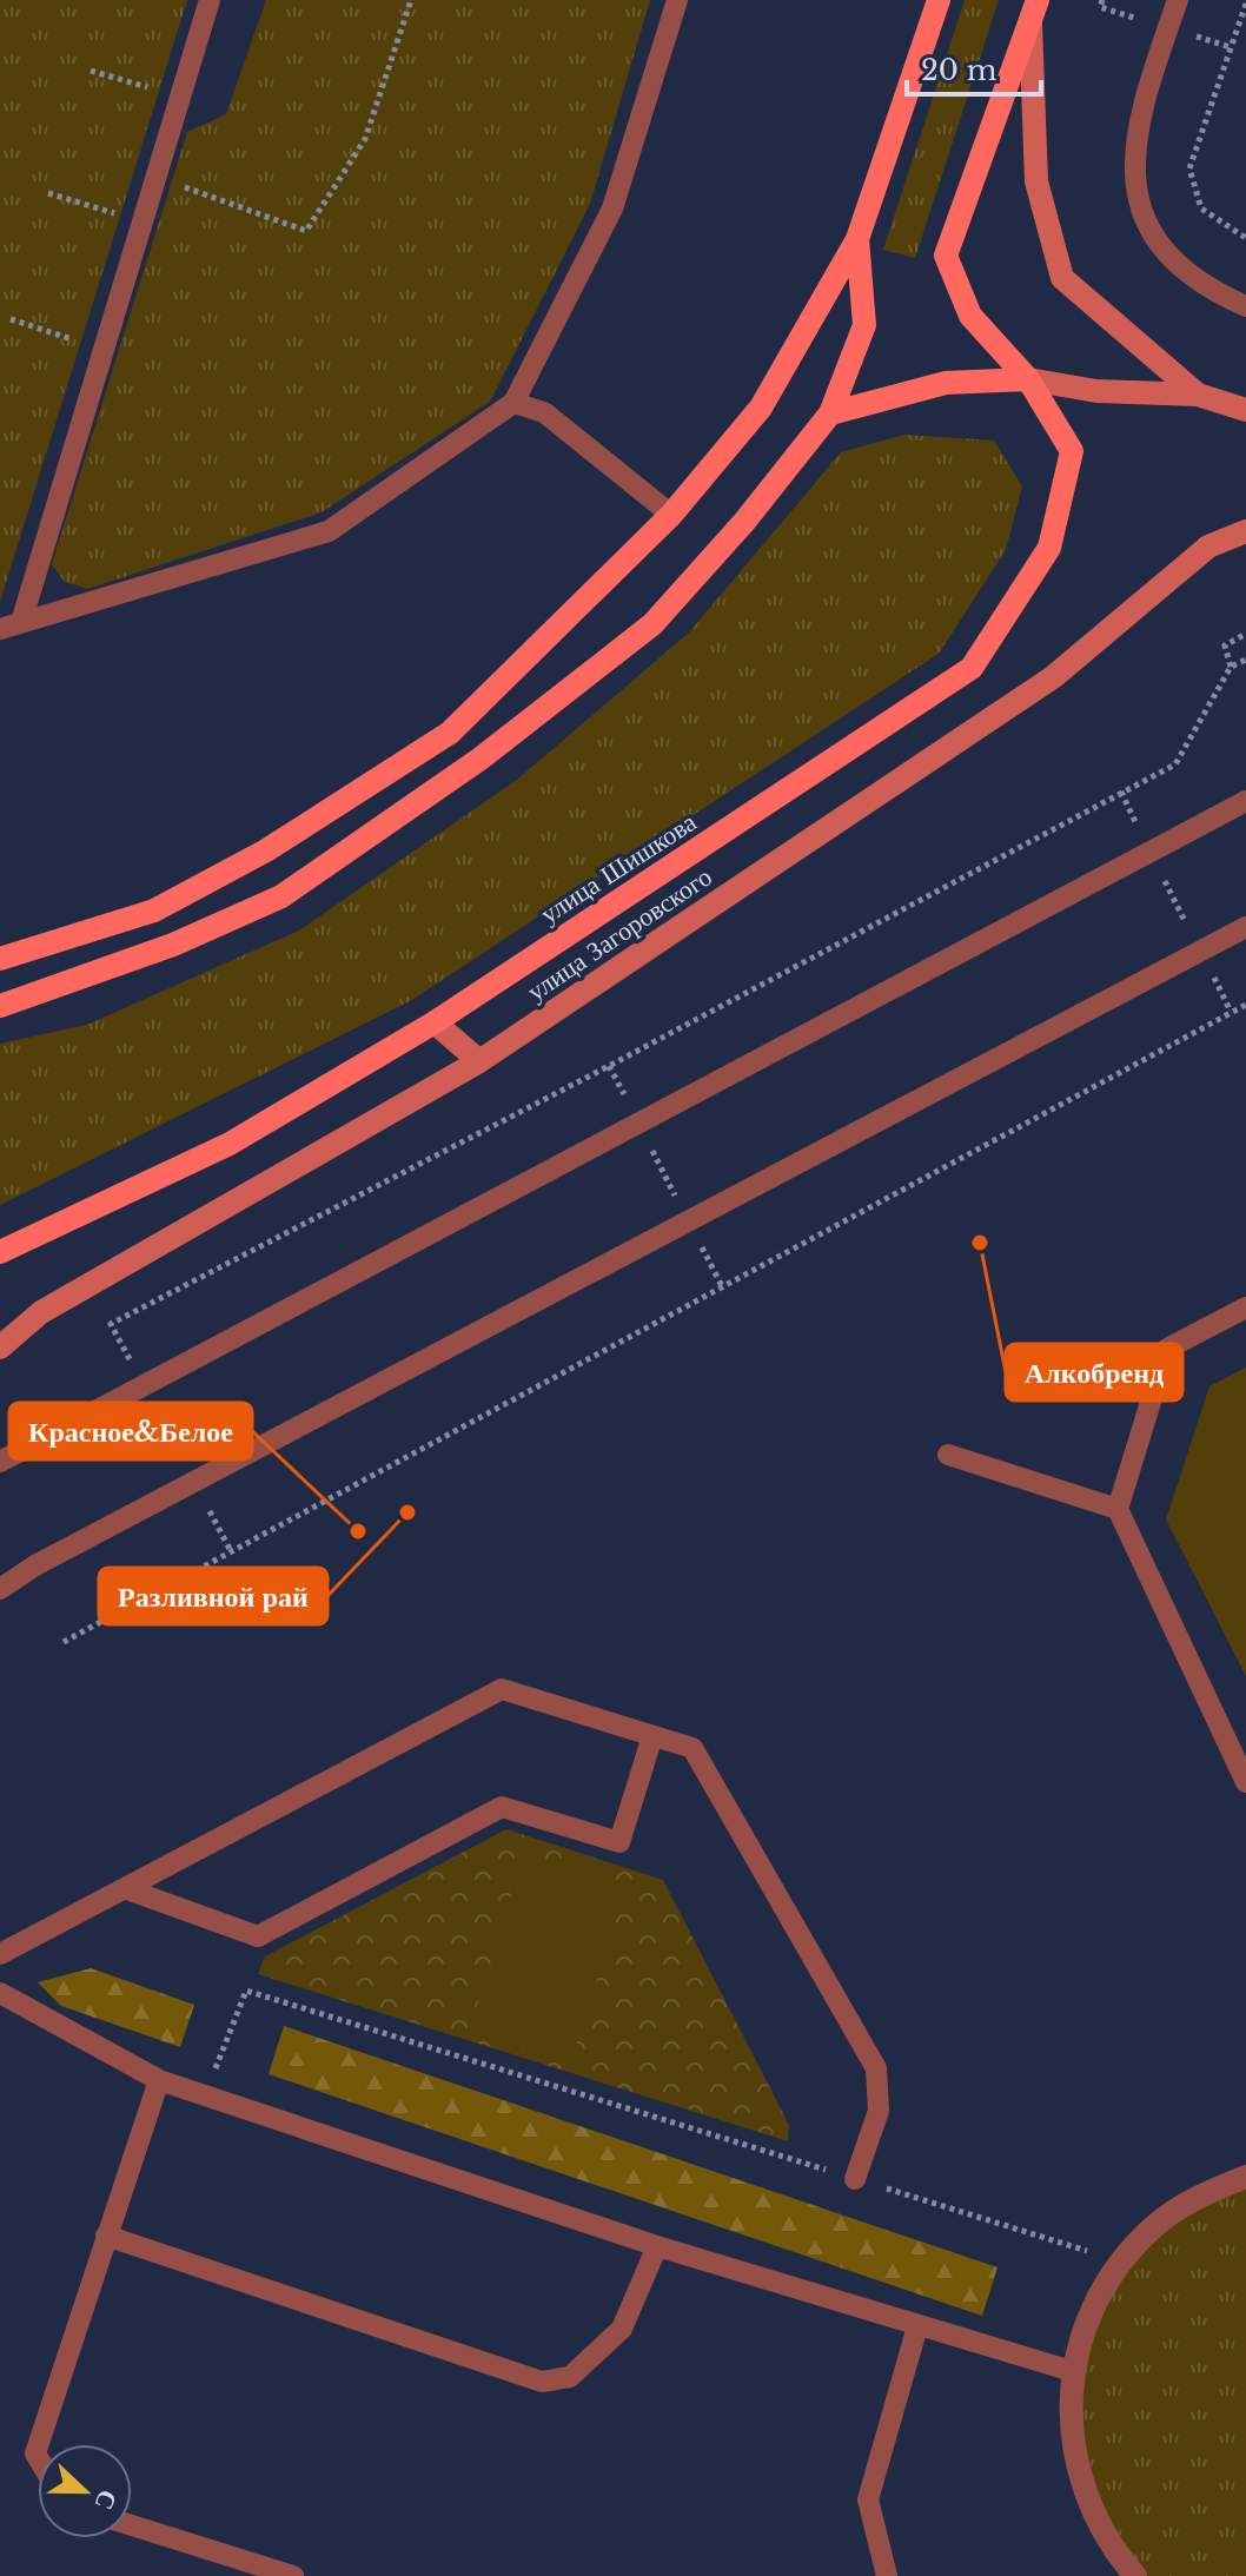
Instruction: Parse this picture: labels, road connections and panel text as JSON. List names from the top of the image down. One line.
{"streets":{"main road":["улица Шишкова"],"street":["улица Загоровского"]},"places":["Алкобренд","Разливной рай","Красное&Белое"],"scale_bar":"20 m","north":"right"}
